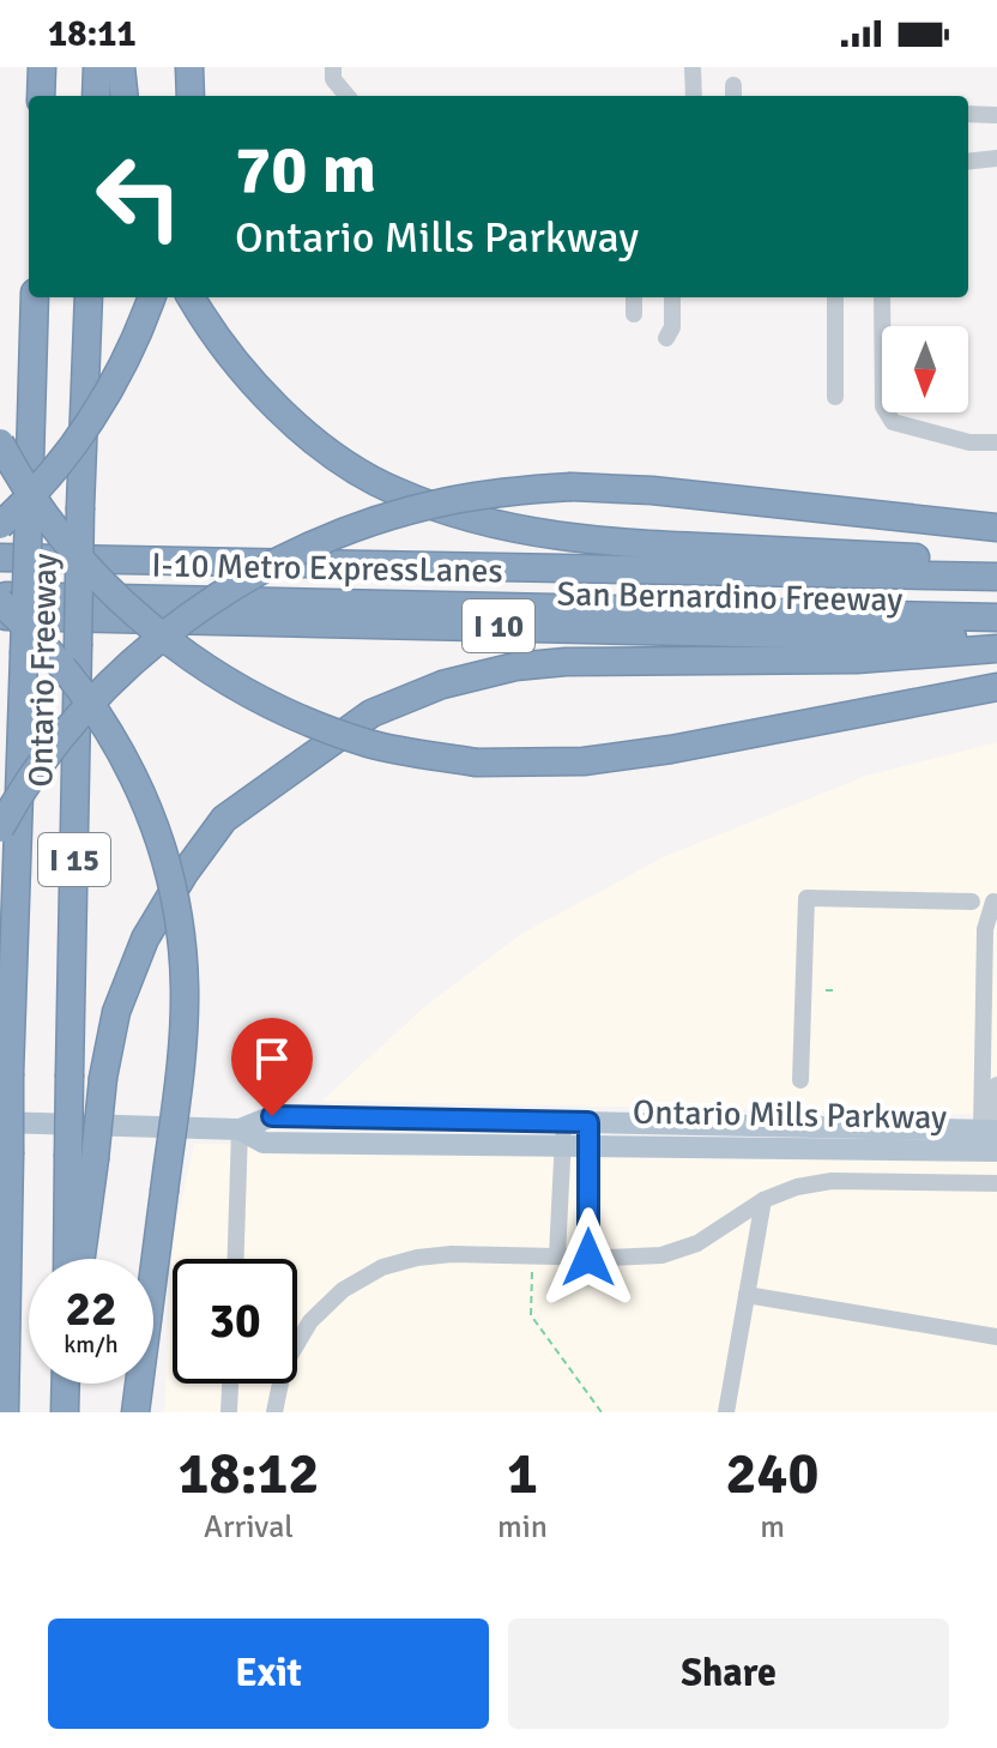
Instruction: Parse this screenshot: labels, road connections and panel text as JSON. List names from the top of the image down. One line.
{"streets":{"highway":["I-10 Metro ExpressLanes","San Bernardino Freeway","I 10","Ontario Freeway","I 15"],"main road":["Ontario Mills Parkway"]},"north":"bottom","page":{"status":"18:11","turn":["70 m","Ontario Mills Parkway"],"speed":"22 km/h","limit":"30","eta":["18:12","Arrival","1","min","240","m"],"buttons":["Exit","Share"]}}
